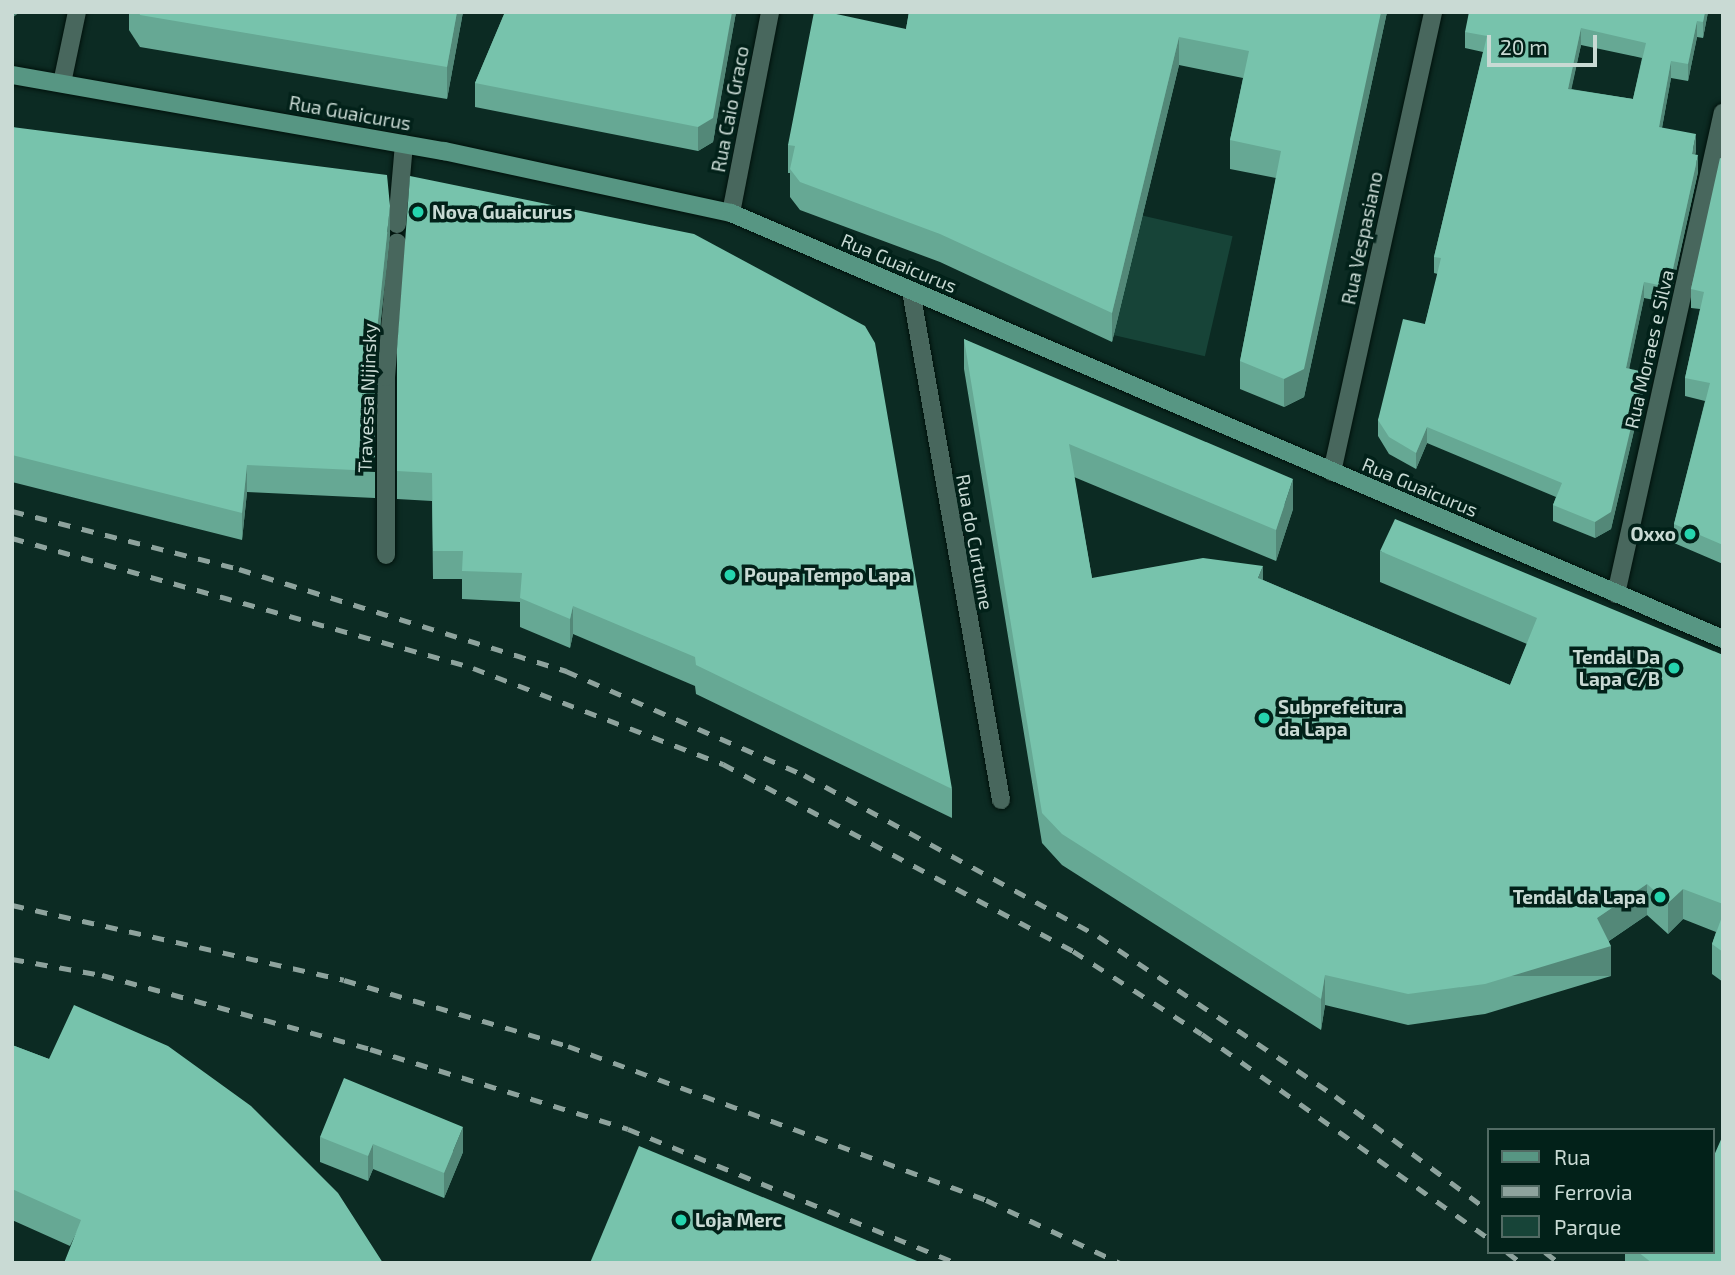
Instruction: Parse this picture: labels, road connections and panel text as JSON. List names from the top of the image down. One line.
{"streets":{"main road":["Rua Guaicurus"],"street":["Rua Caio Graco","Rua Vespasiano","Rua Moraes e Silva","Travessa Nijinsky","Rua do Curtume"]},"crossings":[["Rua Caio Graco","Rua Guaicurus"],["Rua Guaicurus","Rua Vespasiano"],["Rua Guaicurus","Rua Moraes e Silva"],["Rua Guaicurus","Travessa Nijinsky"],["Rua Guaicurus","Rua do Curtume"]],"places":["Nova Guaicurus","Oxxo","Poupa Tempo Lapa","Tendal Da Lapa C/B","Subprefeitura da Lapa","Tendal da Lapa","Loja Merc"],"legend":["Rua","Ferrovia","Parque"],"scale_bar":"20 m"}
